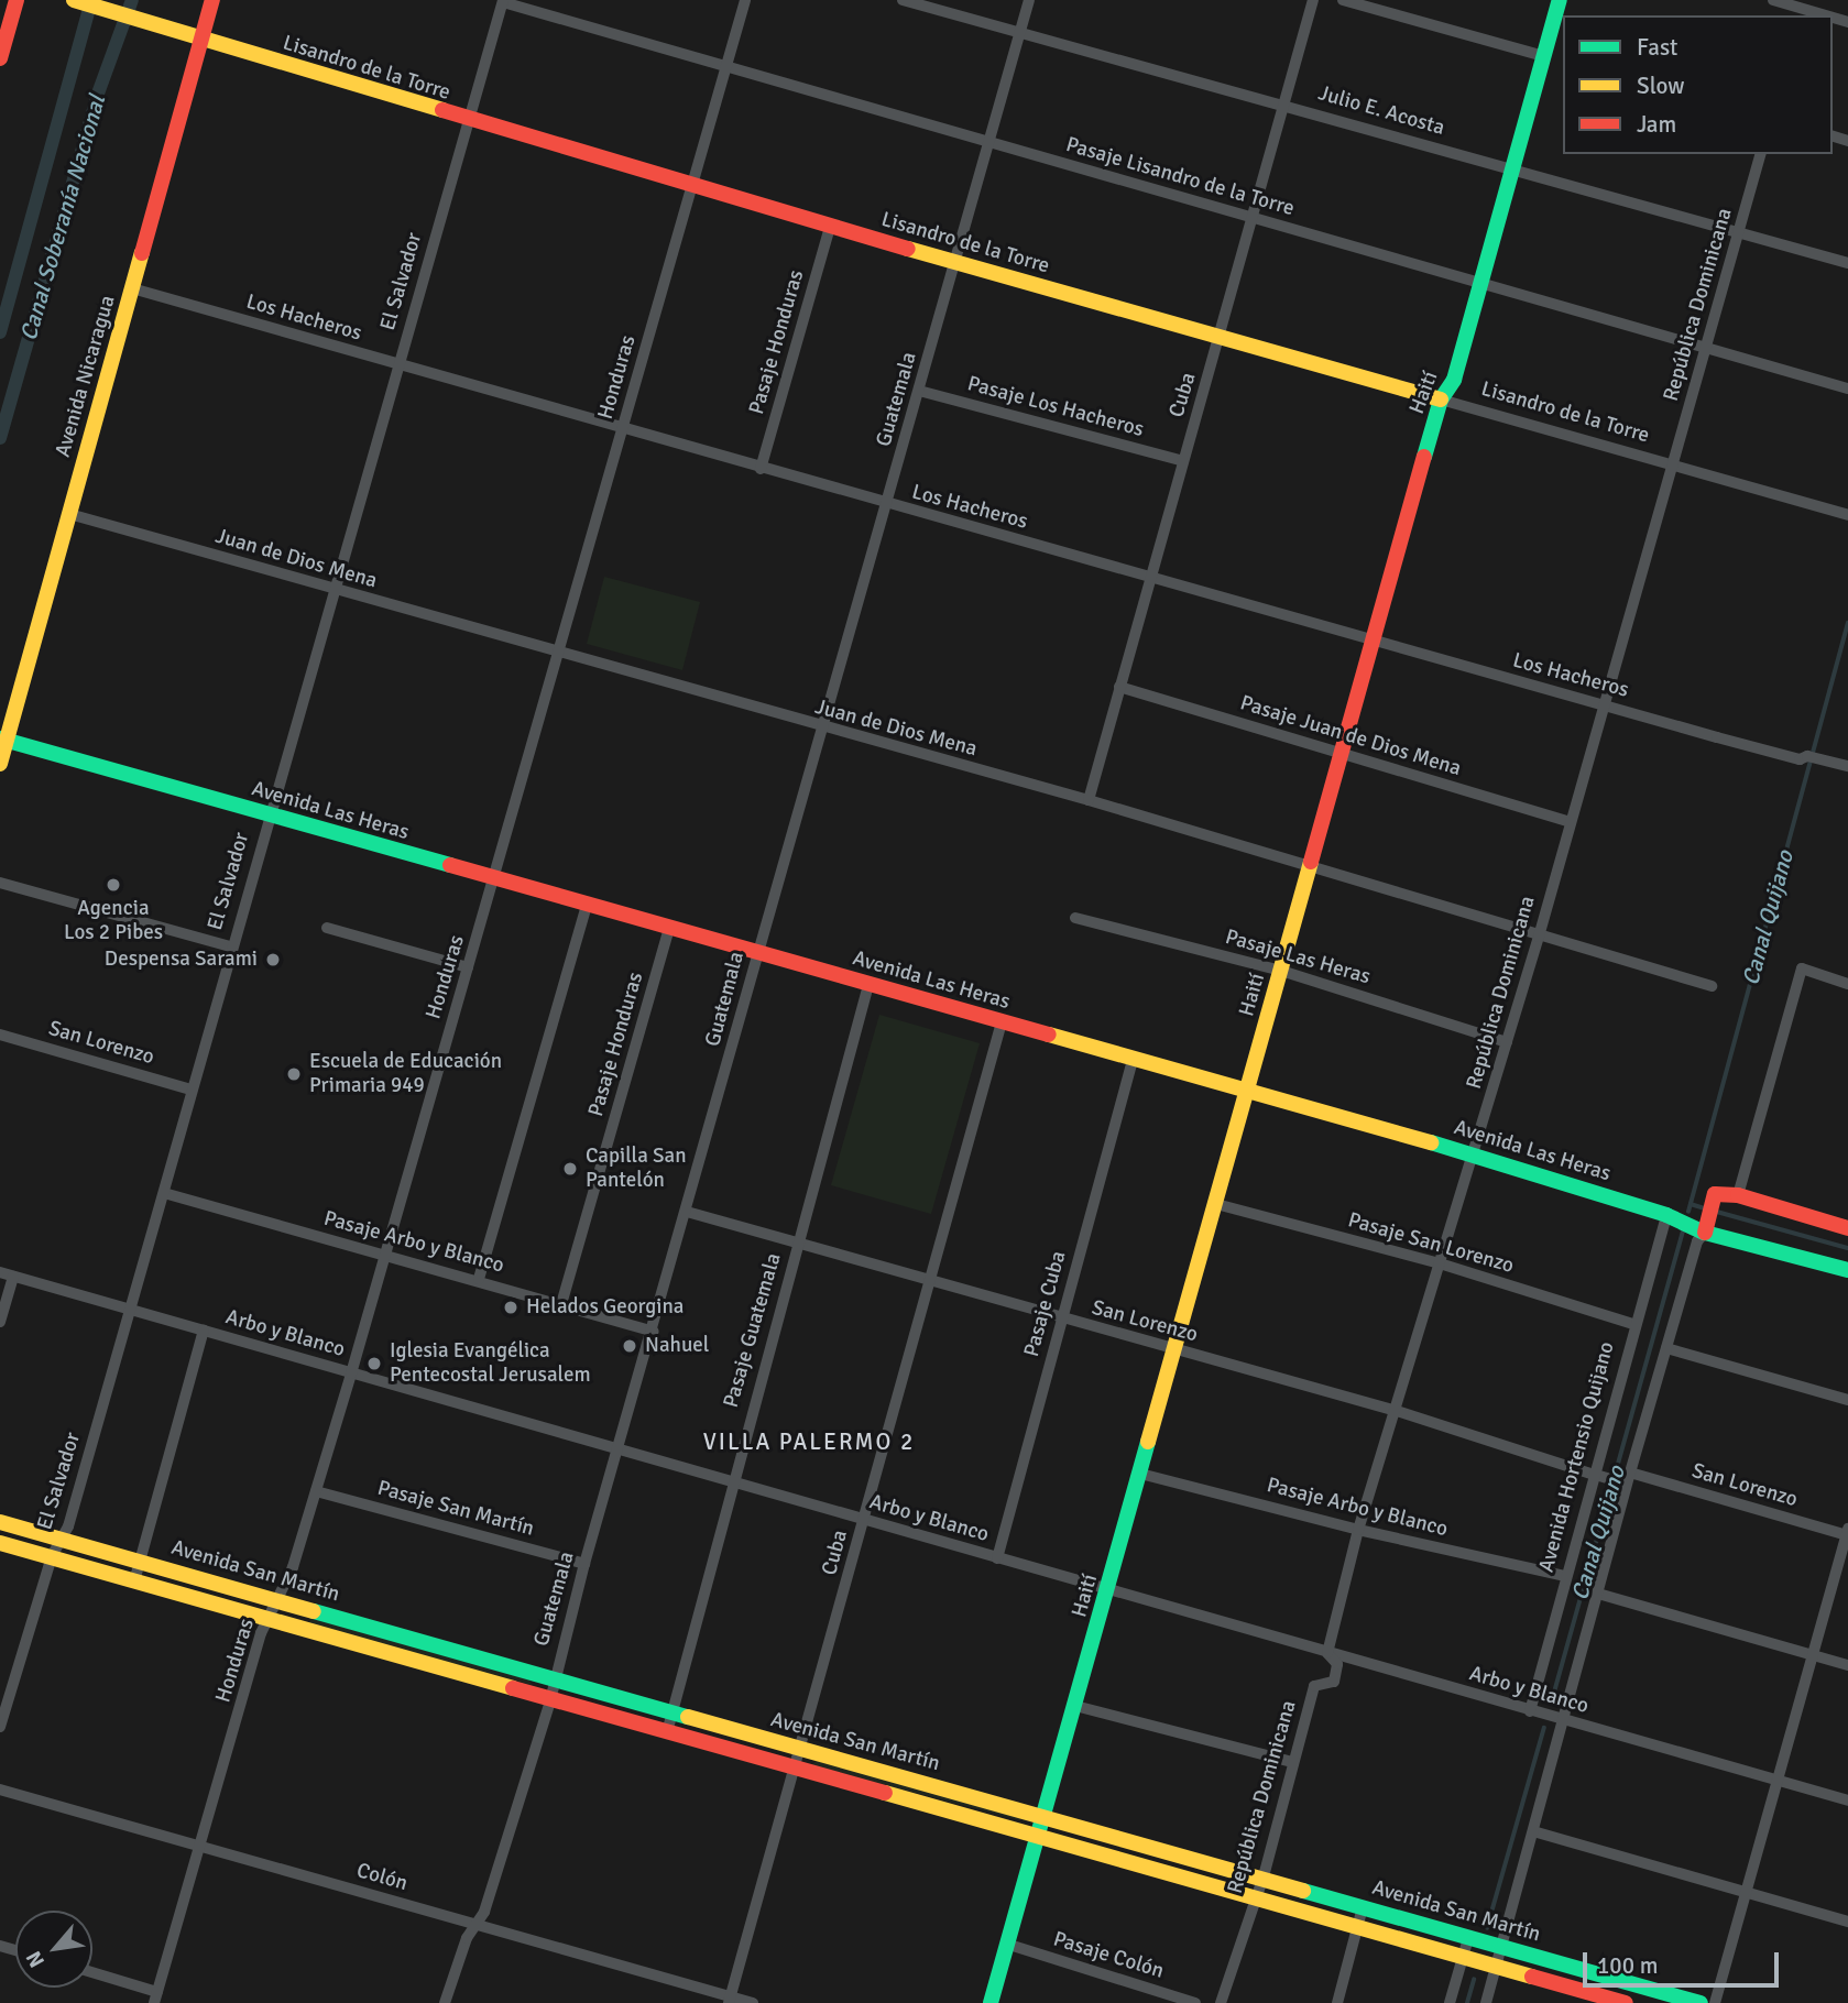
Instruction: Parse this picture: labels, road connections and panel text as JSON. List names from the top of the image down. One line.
{"streets":{"main road":["Lisandro de la Torre","Avenida Nicaragua","Haití","Avenida Las Heras","Avenida San Martín"],"street":["Julio E. Acosta","Pasaje Lisandro de la Torre","El Salvador","República Dominicana","Los Hacheros","Pasaje Honduras","Honduras","Cuba","Guatemala","Pasaje Los Hacheros","Juan de Dios Mena","Pasaje Juan de Dios Mena","Pasaje Las Heras","San Lorenzo","Pasaje Arbo y Blanco","Pasaje San Lorenzo","Pasaje Cuba","Pasaje Guatemala","Arbo y Blanco","Avenida Hortensio Quijano","Pasaje San Martín","Colón","Pasaje Colón"]},"crossings":[["Lisandro de la Torre","El Salvador"],["Lisandro de la Torre","República Dominicana"],["Lisandro de la Torre","Pasaje Honduras"],["Lisandro de la Torre","Avenida Nicaragua"],["Lisandro de la Torre","Honduras"],["Lisandro de la Torre","Haití"],["Lisandro de la Torre","Cuba"],["Lisandro de la Torre","Guatemala"],["Julio E. Acosta","República Dominicana"],["Julio E. Acosta","Haití"],["Julio E. Acosta","Cuba"],["Julio E. Acosta","Guatemala"],["Pasaje Lisandro de la Torre","El Salvador"],["Pasaje Lisandro de la Torre","República Dominicana"],["Pasaje Lisandro de la Torre","Honduras"],["Pasaje Lisandro de la Torre","Haití"],["Pasaje Lisandro de la Torre","Cuba"],["Pasaje Lisandro de la Torre","Guatemala"],["El Salvador","Los Hacheros"],["El Salvador","Juan de Dios Mena"],["El Salvador","Avenida Las Heras"],["El Salvador","San Lorenzo"],["El Salvador","Pasaje Arbo y Blanco"],["El Salvador","Arbo y Blanco"],["El Salvador","Avenida San Martín"],["República Dominicana","Los Hacheros"],["República Dominicana","Juan de Dios Mena"],["República Dominicana","Pasaje Juan de Dios Mena"],["República Dominicana","Avenida Las Heras"],["República Dominicana","Pasaje Las Heras"],["República Dominicana","San Lorenzo"],["República Dominicana","Pasaje Arbo y Blanco"],["República Dominicana","Pasaje San Lorenzo"],["República Dominicana","Arbo y Blanco"],["República Dominicana","Avenida San Martín"],["Los Hacheros","Pasaje Honduras"],["Los Hacheros","Avenida Nicaragua"],["Los Hacheros","Honduras"],["Los Hacheros","Haití"],["Los Hacheros","Cuba"],["Los Hacheros","Guatemala"],["Pasaje Honduras","Avenida Las Heras"],["Pasaje Honduras","Pasaje Arbo y Blanco"],["Avenida Nicaragua","Juan de Dios Mena"],["Avenida Nicaragua","Avenida Las Heras"],["Honduras","Juan de Dios Mena"],["Honduras","Avenida Las Heras"],["Honduras","Pasaje Arbo y Blanco"],["Honduras","Arbo y Blanco"],["Honduras","Pasaje San Martín"],["Honduras","Avenida San Martín"],["Honduras","Colón"],["Haití","Juan de Dios Mena"],["Haití","Pasaje Juan de Dios Mena"],["Haití","Avenida Las Heras"],["Haití","Pasaje Las Heras"],["Haití","San Lorenzo"],["Haití","Pasaje Arbo y Blanco"],["Haití","Pasaje San Lorenzo"],["Haití","Arbo y Blanco"],["Haití","Avenida San Martín"],["Haití","Pasaje Colón"],["Cuba","Pasaje Los Hacheros"],["Cuba","Juan de Dios Mena"],["Cuba","Pasaje Juan de Dios Mena"],["Cuba","Avenida Las Heras"],["Cuba","San Lorenzo"],["Cuba","Arbo y Blanco"],["Cuba","Avenida San Martín"],["Cuba","Colón"],["Guatemala","Pasaje Los Hacheros"],["Guatemala","Juan de Dios Mena"],["Guatemala","Avenida Las Heras"],["Guatemala","San Lorenzo"],["Guatemala","Pasaje Arbo y Blanco"],["Guatemala","Arbo y Blanco"],["Guatemala","Pasaje San Martín"],["Guatemala","Avenida San Martín"],["Guatemala","Colón"],["Avenida Las Heras","Pasaje Cuba"],["Avenida Las Heras","Pasaje Guatemala"],["Avenida Las Heras","Avenida Hortensio Quijano"],["San Lorenzo","Pasaje Cuba"],["San Lorenzo","Pasaje Guatemala"],["San Lorenzo","Avenida Hortensio Quijano"],["Pasaje Arbo y Blanco","Avenida Hortensio Quijano"],["Pasaje San Lorenzo","Avenida Hortensio Quijano"],["Pasaje Cuba","Arbo y Blanco"],["Pasaje Guatemala","Arbo y Blanco"],["Pasaje Guatemala","Avenida San Martín"],["Arbo y Blanco","Avenida Hortensio Quijano"]],"districts":["VILLA PALERMO 2"],"water":["Canal Soberanía Nacional","Canal Quijano"],"places":["Agencia Los 2 Pibes","Despensa Sarami","Escuela de Educación Primaria 949","Capilla San Pantelón","Helados Georgina","Nahuel","Iglesia Evangélica Pentecostal Jerusalem"],"legend":["Fast","Slow","Jam"],"scale_bar":"100 m","north":"bottom left"}
